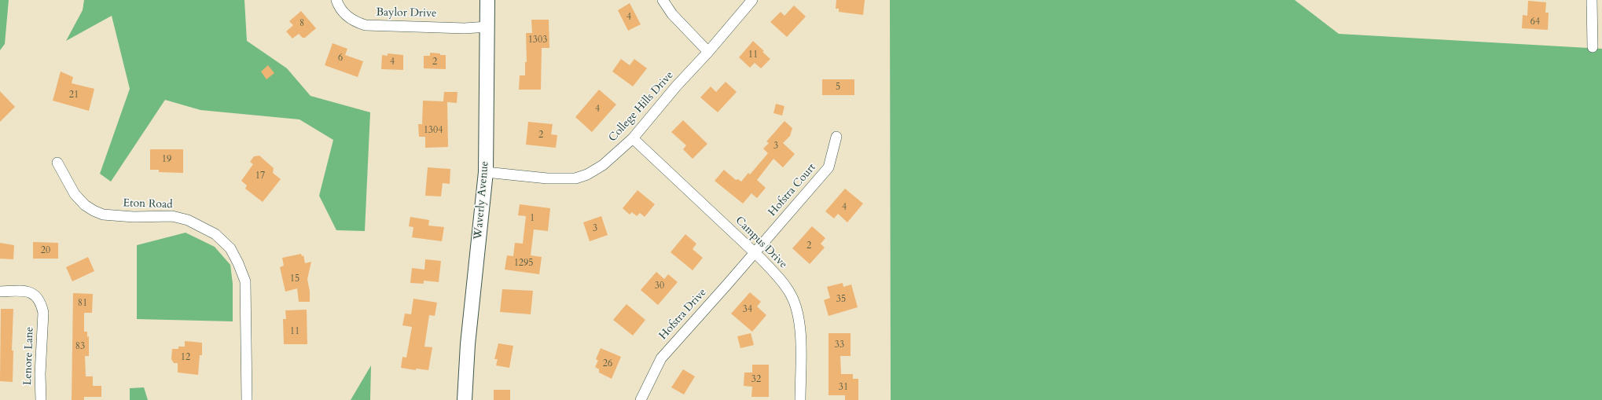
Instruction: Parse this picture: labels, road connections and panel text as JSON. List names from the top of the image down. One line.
{"streets":{"street":["Baylor Drive","College Hills Drive","Hofstra Court","Waverly Avenue","Eton Road","Campus Drive","Hofstra Drive","Lenore Lane"]},"crossings":[["Baylor Drive","Waverly Avenue"],["College Hills Drive","Waverly Avenue"],["College Hills Drive","Campus Drive"],["Hofstra Court","Campus Drive"],["Hofstra Court","Hofstra Drive"],["Campus Drive","Hofstra Drive"]],"house_numbers":["4","64","8","1303","11","6","4","2","5","21","4","1304","2","3","19","17","4","1","3","2","20","1295","15","30","35","81","34","11","33","83","12","26","32","31"]}
